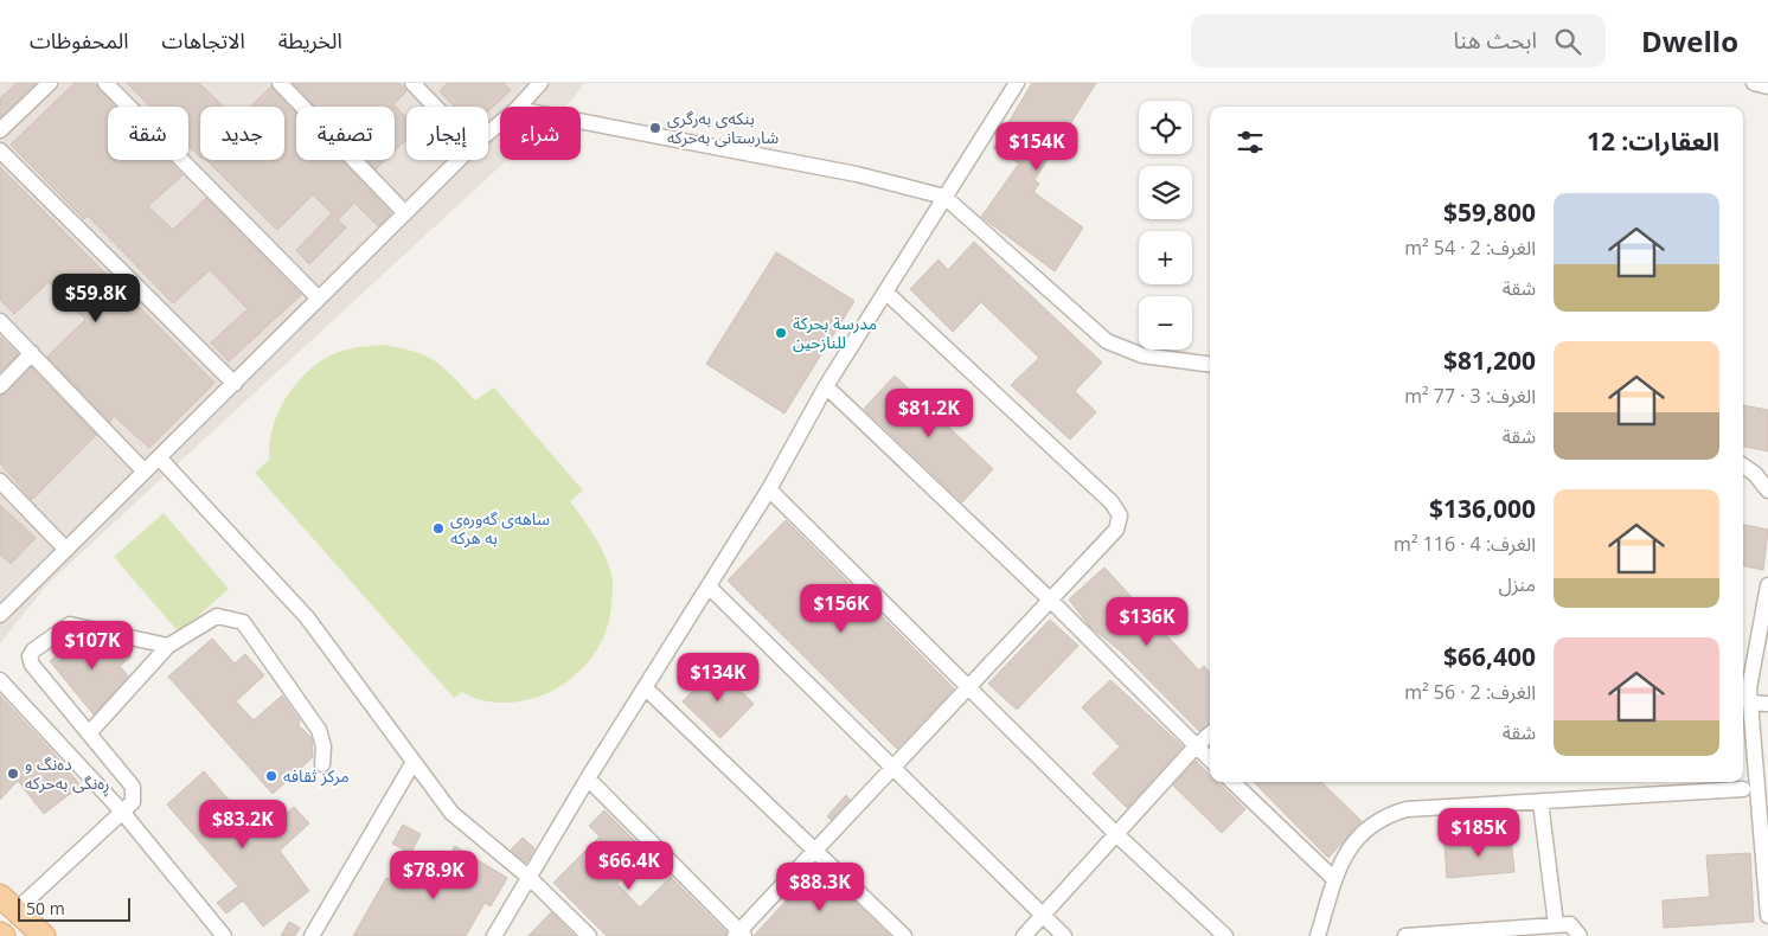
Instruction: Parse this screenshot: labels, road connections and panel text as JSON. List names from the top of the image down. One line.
{"places":["بنکەی بەرگری شارستانی بەحرکە","مدرسة بحركة للنازحين","ساهه‌ی گه‌وره‌ی به هركه‌","دەنگ و ڕەنگی بەحرکە","مرکز ثقافە"],"scale_bar":"50 m","page":{"header":"Dwello","search":"ابحث هنا","nav":["الخريطة","الاتجاهات","المحفوظات"],"map_buttons":["+","−"],"chip":["شراء","إيجار","تصفية","جديد","شقة"],"heading":"العقارات: 12","price":["$154K","$59.8K","$81.2K","$156K","$136K","$107K","$134K","$83.2K","$185K","$66.4K","$78.9K","$88.3K"],"list":[{"name":"$59,800","note":"الغرف: 2 · 54 m² · شقة"},{"name":"$81,200","note":"الغرف: 3 · 77 m² · شقة"},{"name":"$136,000","note":"الغرف: 4 · 116 m² · منزل"},{"name":"$66,400","note":"الغرف: 2 · 56 m² · شقة"}],"scale":"50 m"}}
